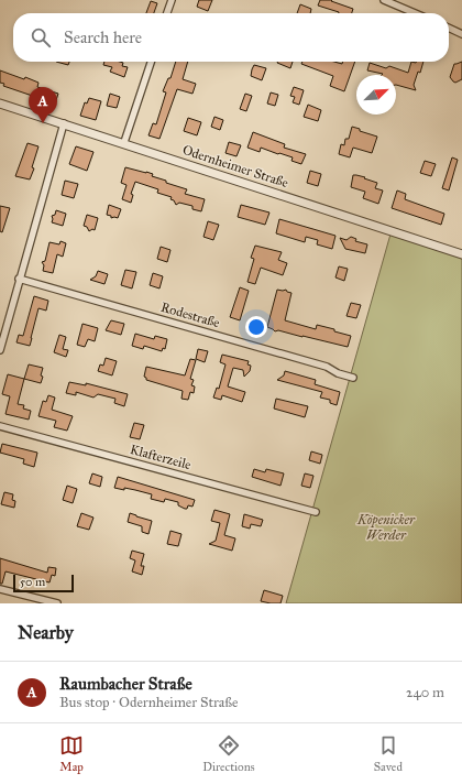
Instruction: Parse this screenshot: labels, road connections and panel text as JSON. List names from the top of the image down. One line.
{"streets":{"street":["Odernheimer Straße","Rodestraße","Klafterzeile"]},"parks":["Köpenicker Werder"],"scale_bar":"50 m","north":"top right","page":{"search":"Search here","pins":"A","scale":"50 m","heading":"Nearby","list":[{"mark":"A","name":"Raumbacher Straße","note":"Bus stop · Odernheimer Straße","value":"240 m"}],"nav":["Map","Directions","Saved"]}}
